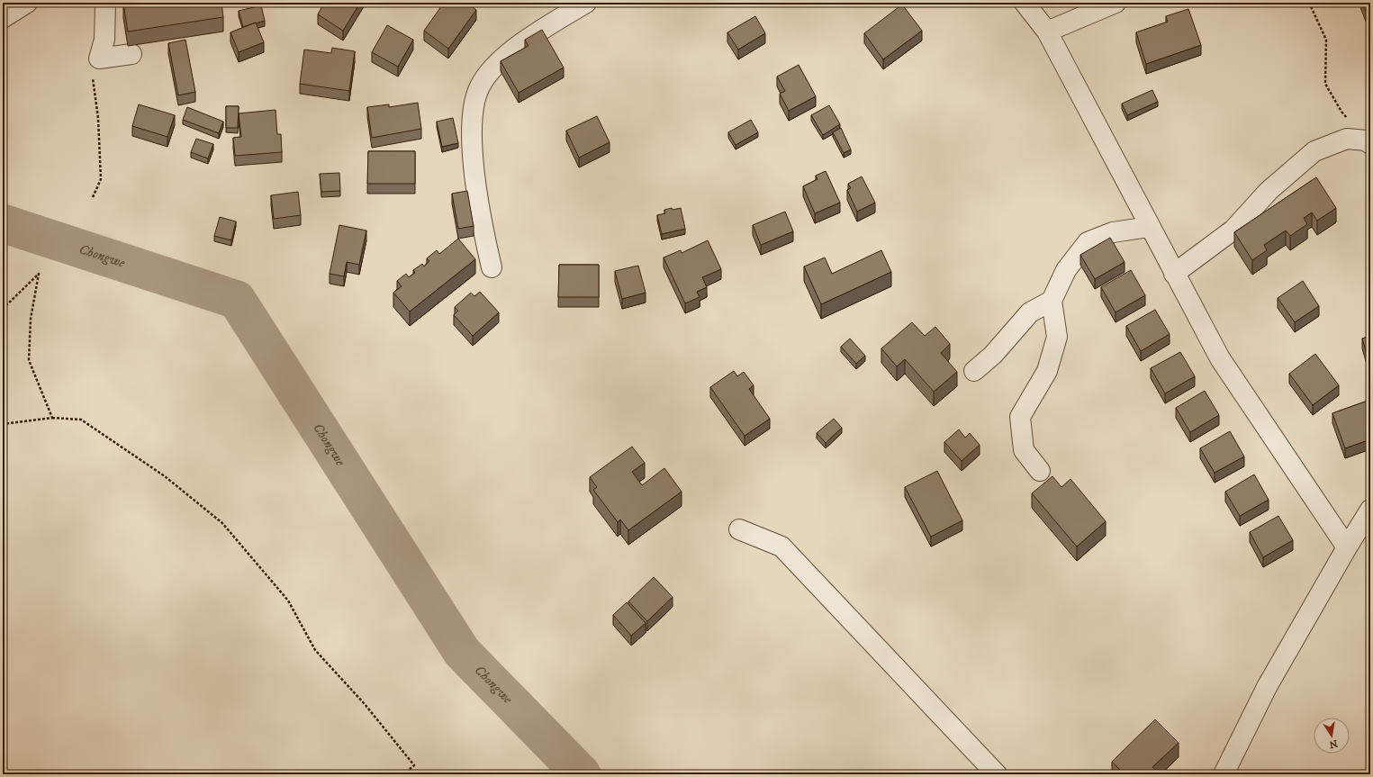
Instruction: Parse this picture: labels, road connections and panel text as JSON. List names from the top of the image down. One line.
{"water":["Chongwe"],"north":"bottom"}
